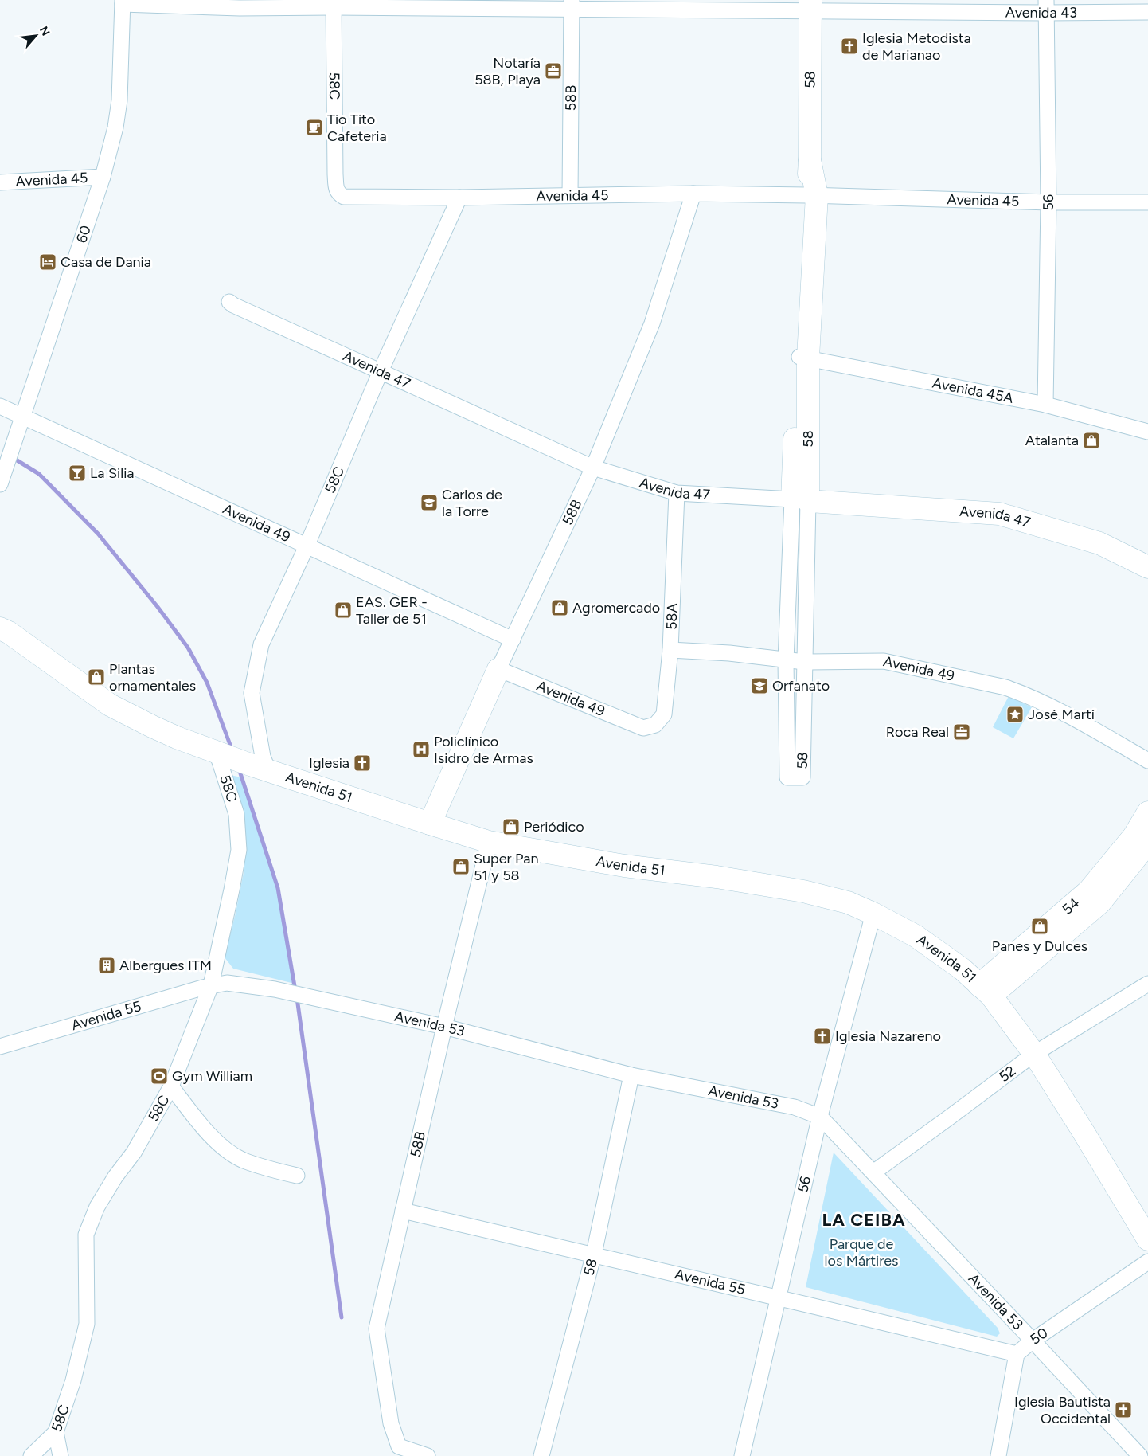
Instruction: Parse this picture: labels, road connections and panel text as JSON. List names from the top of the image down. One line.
{"streets":{"street":["Avenida 43","58","58C","58B","Avenida 45","56","60","Avenida 47","Avenida 45A","Avenida 49","58A","Avenida 51","54","Avenida 55","Avenida 53","52","50"]},"crossings":[["Avenida 43","58"],["Avenida 43","58C"],["Avenida 43","58B"],["Avenida 43","56"],["Avenida 43","60"],["58","Avenida 45"],["58","Avenida 47"],["58","Avenida 45A"],["58","Avenida 49"],["58","Avenida 55"],["58","Avenida 53"],["58C","Avenida 45"],["58C","Avenida 47"],["58C","Avenida 49"],["58C","Avenida 51"],["58C","Avenida 55"],["58C","Avenida 53"],["58B","Avenida 45"],["58B","Avenida 47"],["58B","Avenida 49"],["58B","Avenida 51"],["58B","Avenida 55"],["58B","Avenida 53"],["Avenida 45","56"],["Avenida 45","60"],["56","Avenida 45A"],["56","Avenida 51"],["56","Avenida 55"],["56","Avenida 53"],["60","Avenida 49"],["Avenida 47","58A"],["Avenida 49","58A"],["Avenida 51","54"],["Avenida 51","52"],["Avenida 55","Avenida 53"],["Avenida 55","50"],["Avenida 53","52"],["Avenida 53","50"]],"districts":["LA CEIBA"],"parks":["Parque de los Mártires"],"places":{"church":["Iglesia Metodista de Marianao","Iglesia","Iglesia Nazareno","Iglesia Bautista Occidental"],"office":["Notaría 58B, Playa","Roca Real"],"cafe":["Tio Tito Cafeteria"],"hotel":["Casa de Dania"],"shop":["Atalanta","Agromercado","EAS. GER - Taller de 51","Plantas ornamentales","Periódico","Super Pan 51 y 58","Panes y Dulces"],"bar":["La Silia"],"school or university":["Carlos de la Torre","Orfanato"],"place":["José Martí"],"hospital":["Policlínico Isidro de Armas"],"building":["Albergues ITM"],"sports":["Gym William"]},"north":"top right"}
